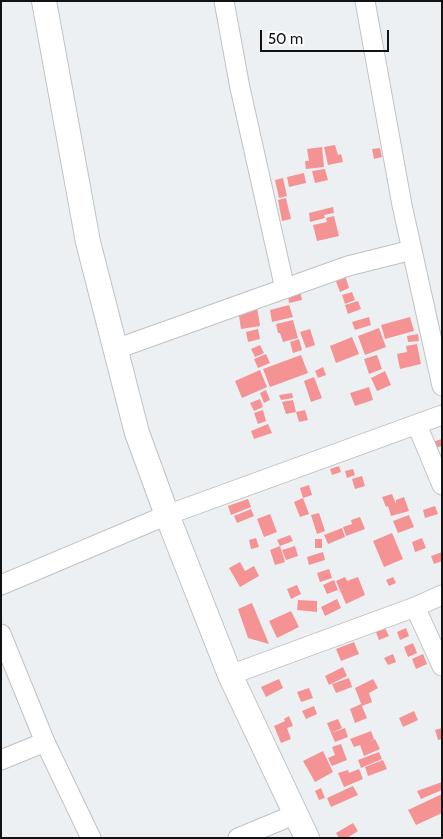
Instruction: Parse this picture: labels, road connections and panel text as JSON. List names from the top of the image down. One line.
{"scale_bar":"50 m"}
